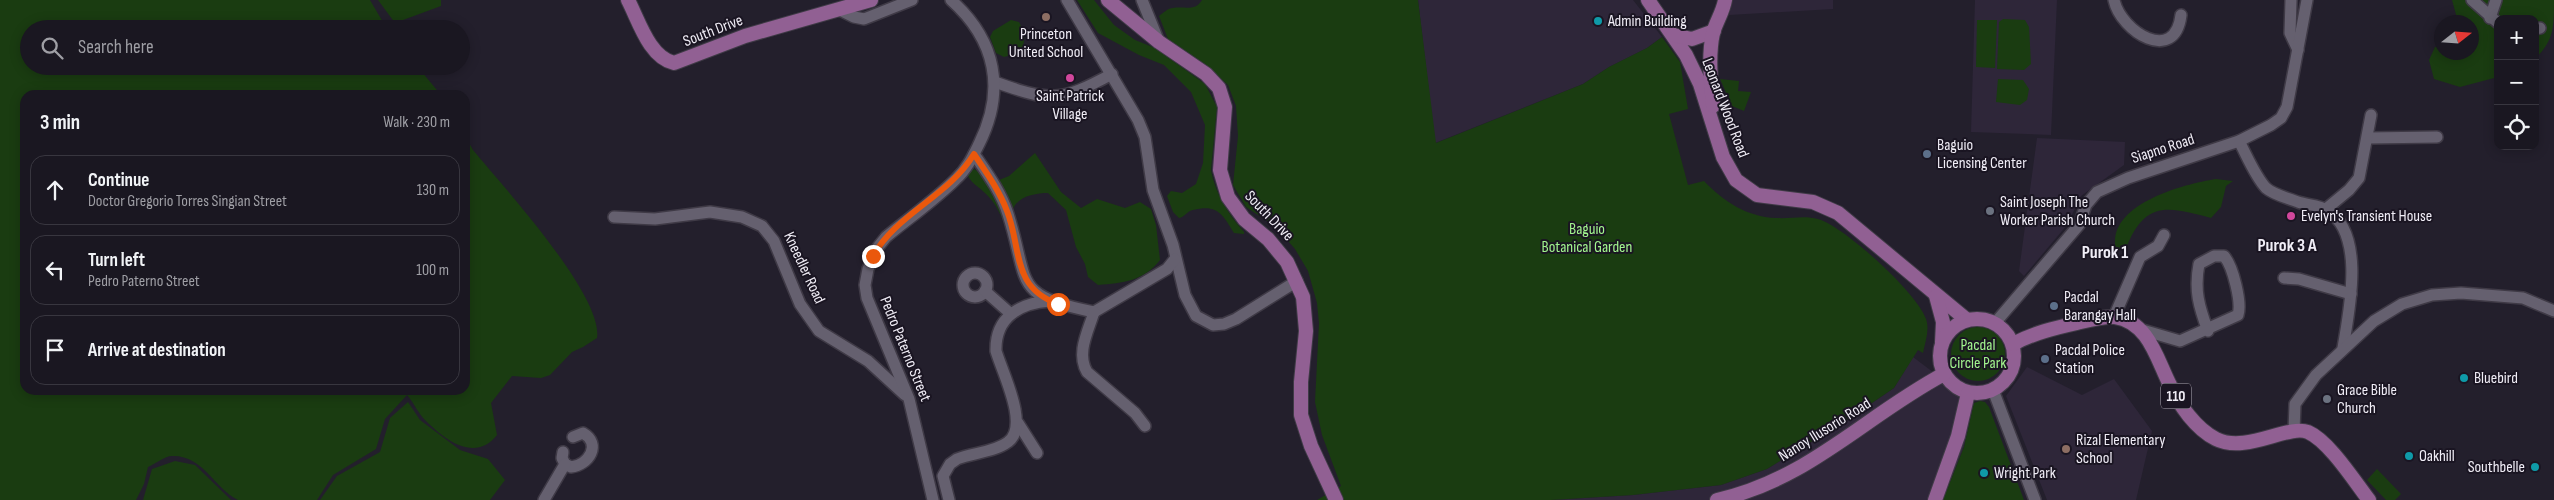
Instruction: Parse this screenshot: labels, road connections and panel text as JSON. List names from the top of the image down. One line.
{"streets":{"main road":["South Drive","Leonard Wood Road","110","Nanoy Ilusorio Road"],"street":["Siapno Road","Kneedler Road","Pedro Paterno Street"]},"crossings":[["Leonard Wood Road","Siapno Road"],["Leonard Wood Road","Nanoy Ilusorio Road"],["Siapno Road","Nanoy Ilusorio Road"],["Kneedler Road","Pedro Paterno Street"]],"districts":["Purok 3 A","Purok 1"],"parks":["Baguio Botanical Garden","Pacdal Circle Park"],"places":["Princeton United School","Admin Building","Saint Patrick Village","Baguio Licensing Center","Saint Joseph The Worker Parish Church","Evelyn's Transient House","Pacdal Barangay Hall","Pacdal Police Station","Bluebird","Grace Bible Church","Rizal Elementary School","Oakhill","Southbelle","Wright Park"],"north":"right","page":{"map_buttons":["+","−"],"search":"Search here","heading":["3 min","Walk · 230 m"],"list":[["Continue","Doctor Gregorio Torres Singian Street","130 m"],["Turn left","Pedro Paterno Street","100 m"],"Arrive at destination"]}}
